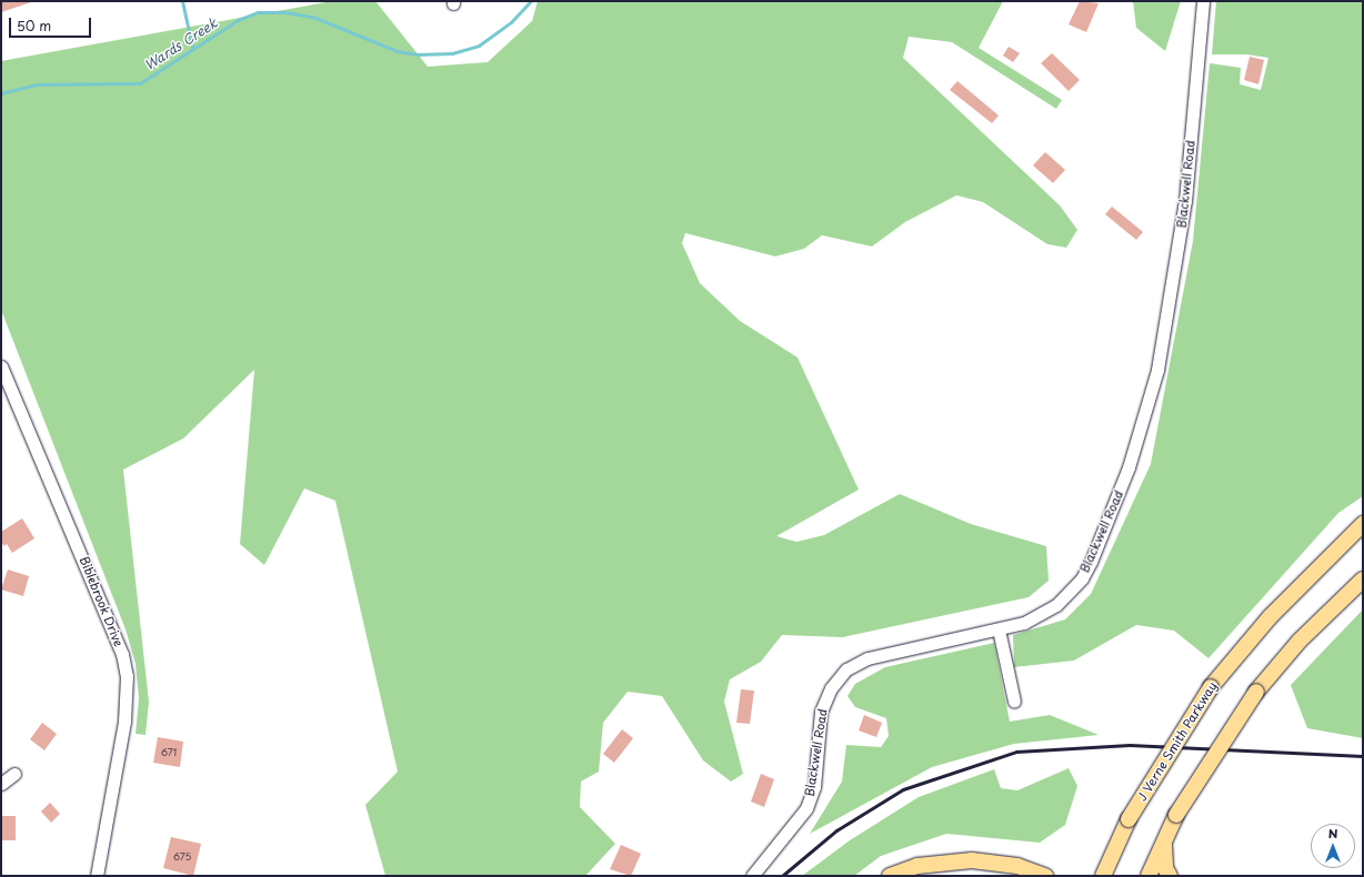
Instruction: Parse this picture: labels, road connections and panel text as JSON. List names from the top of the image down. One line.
{"streets":{"main road":["J Verne Smith Parkway"],"street":["Blackwell Road","Biblebrook Drive"]},"water":["Wards Creek"],"house_numbers":["671","675"],"scale_bar":"50 m","north":"top"}
